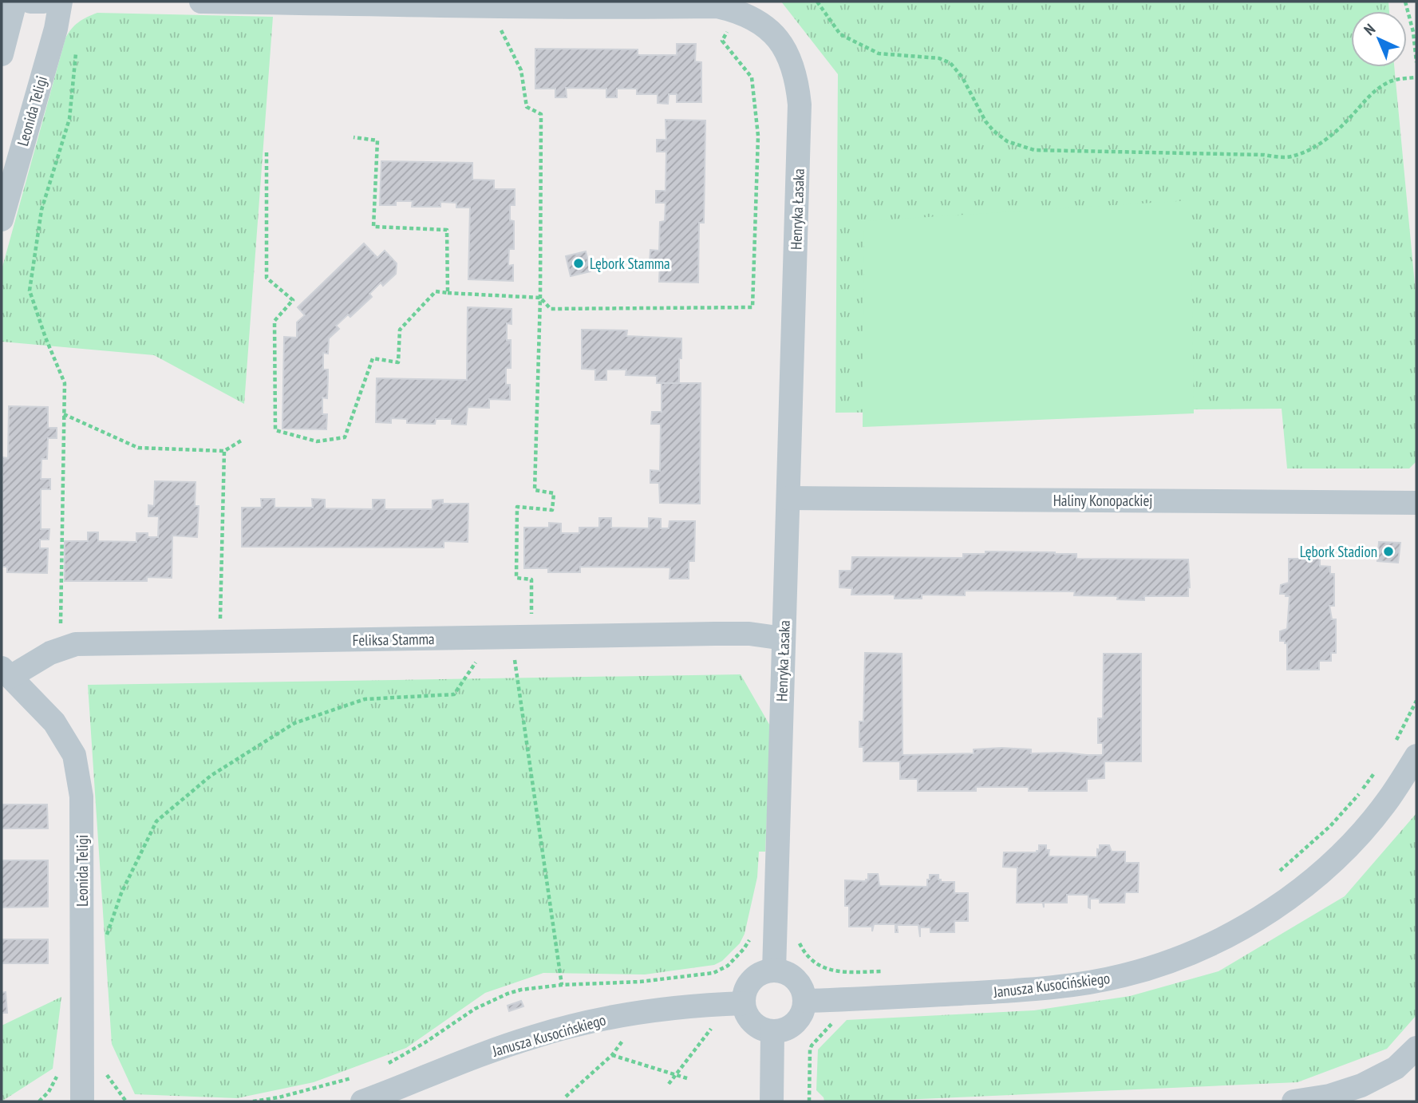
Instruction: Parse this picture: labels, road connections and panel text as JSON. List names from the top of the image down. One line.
{"streets":{"street":["Leonida Teligi","Henryka Łasaka","Haliny Konopackiej","Feliksa Stamma","Janusza Kusocińskiego"]},"crossings":[["Leonida Teligi","Feliksa Stamma"],["Henryka Łasaka","Haliny Konopackiej"],["Henryka Łasaka","Feliksa Stamma"],["Henryka Łasaka","Janusza Kusocińskiego"]],"places":["Lębork Stamma","Lębork Stadion"],"north":"top left"}
